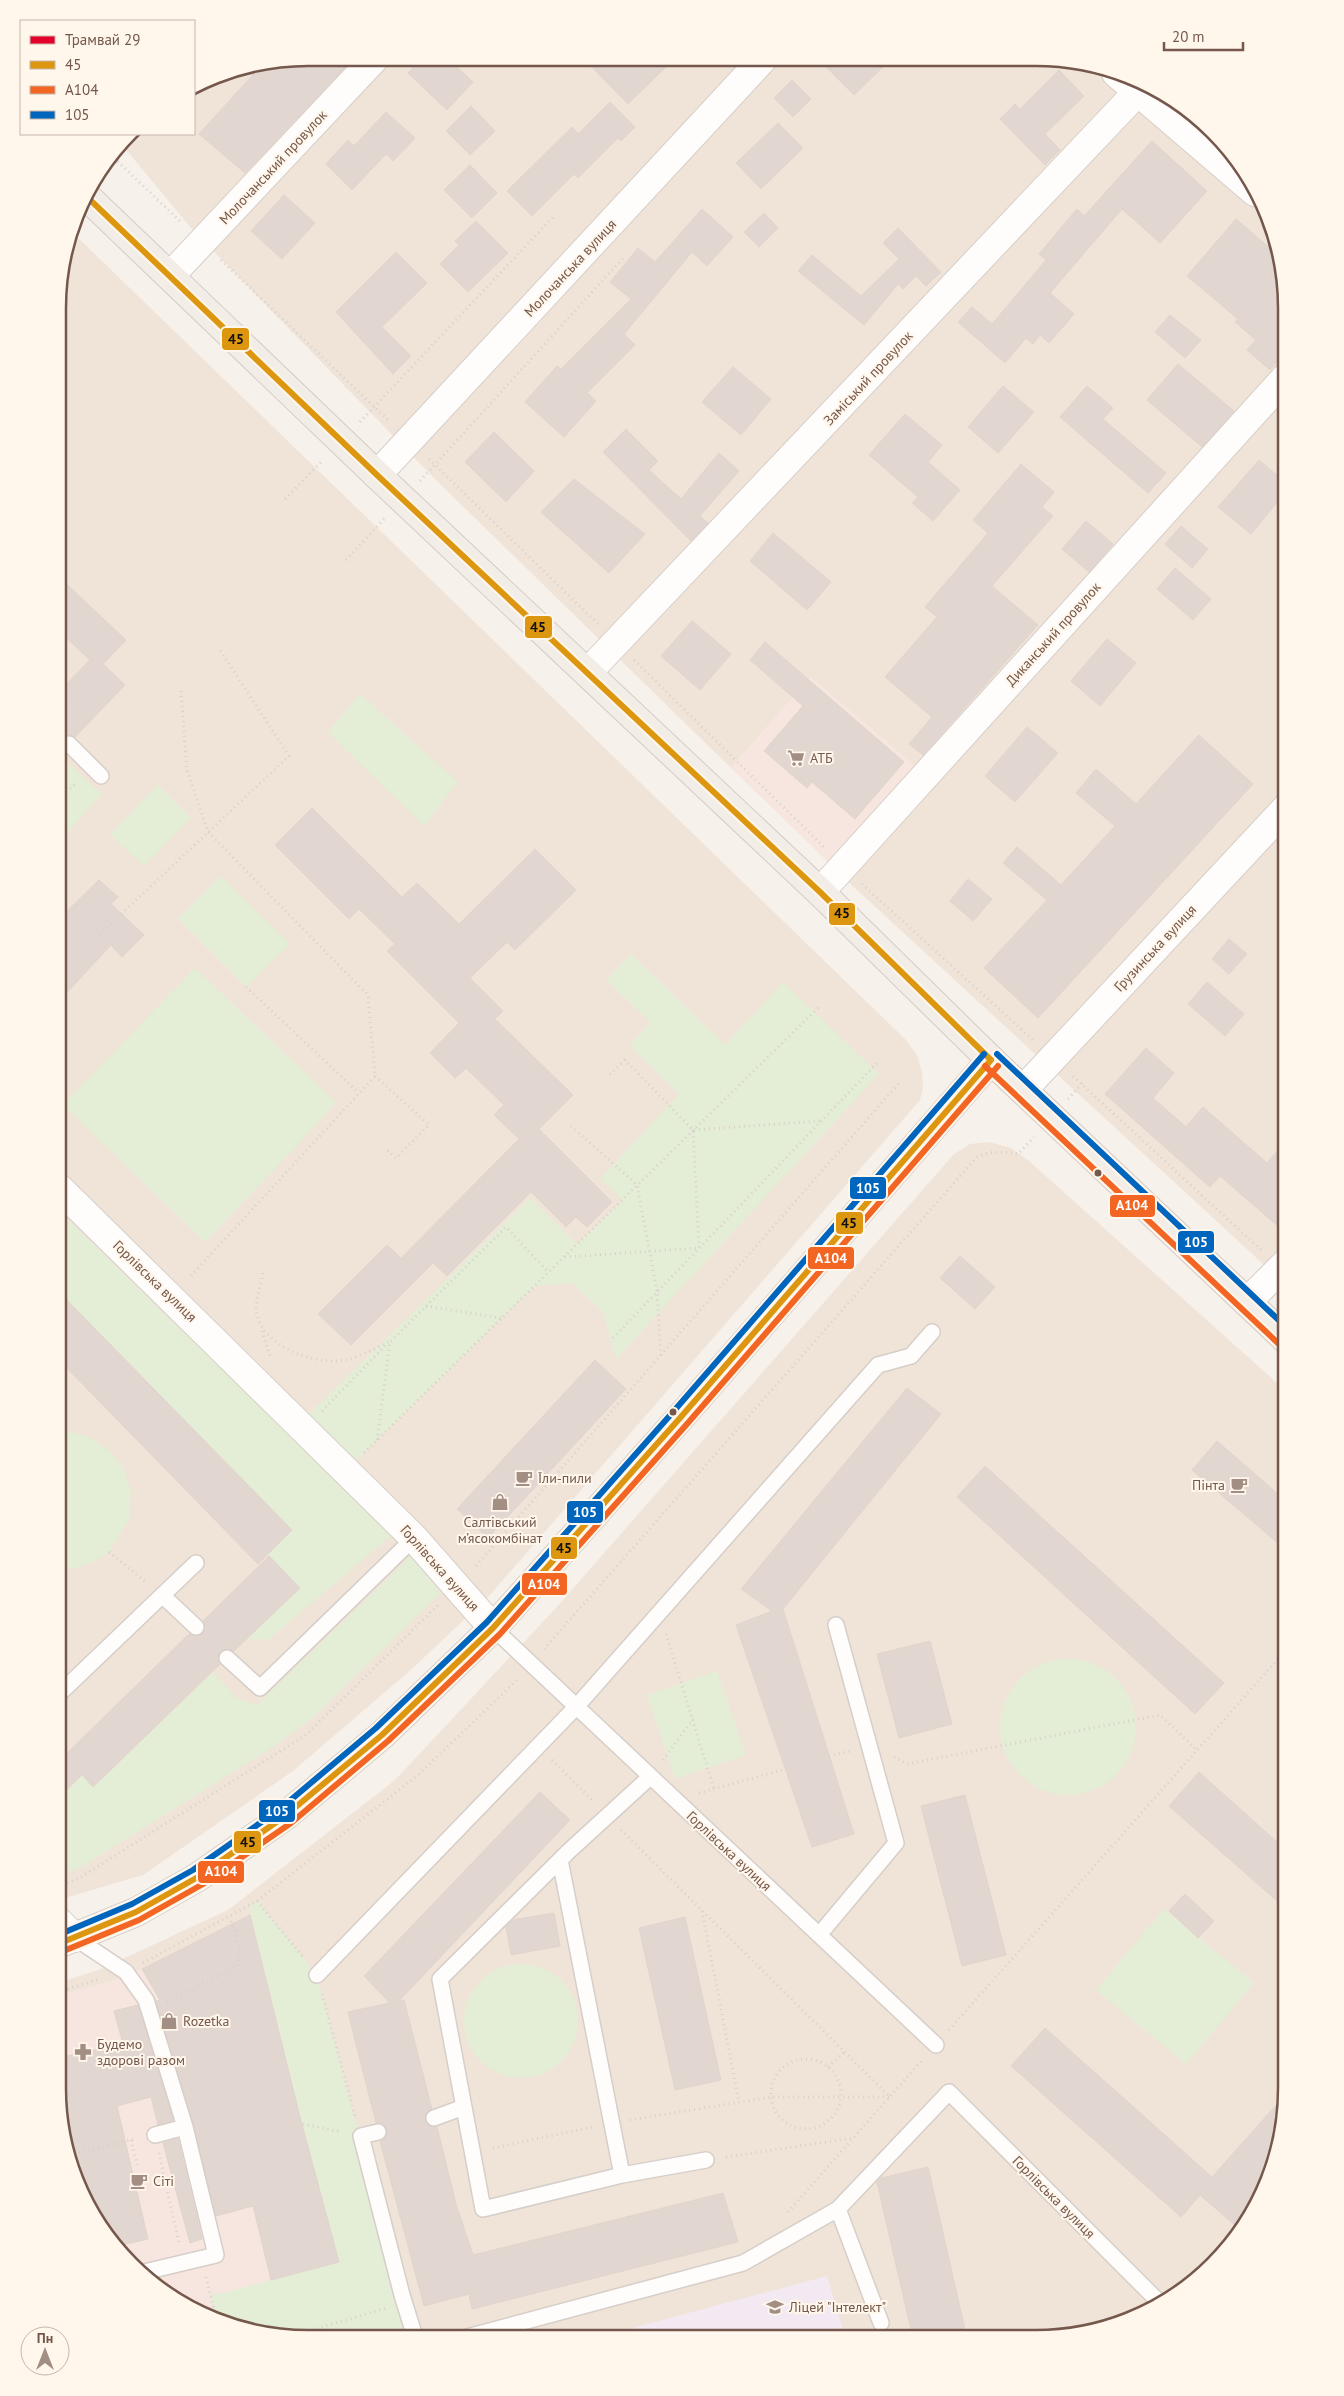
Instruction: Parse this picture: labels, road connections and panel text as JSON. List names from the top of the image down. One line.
{"streets":{"street":["Молочанський провулок","Молочанська вулиця","Заміський провулок","Диканський провулок","Грузинська вулиця","Горлівська вулиця"]},"places":{"supermarket":["АТБ"],"cafe":["Їли-пили","Пінта","Сіті"],"shop":["Салтівський м’ясокомбінат","Rozetka"],"pharmacy":["Будемо здорові разом"],"school or university":["Ліцей \"Інтелект\""]},"lines":["transit line 45","transit line 105","transit line А104"],"legend":["Трамвай 29","45","А104","105"],"scale_bar":"20 m","north":"top"}
